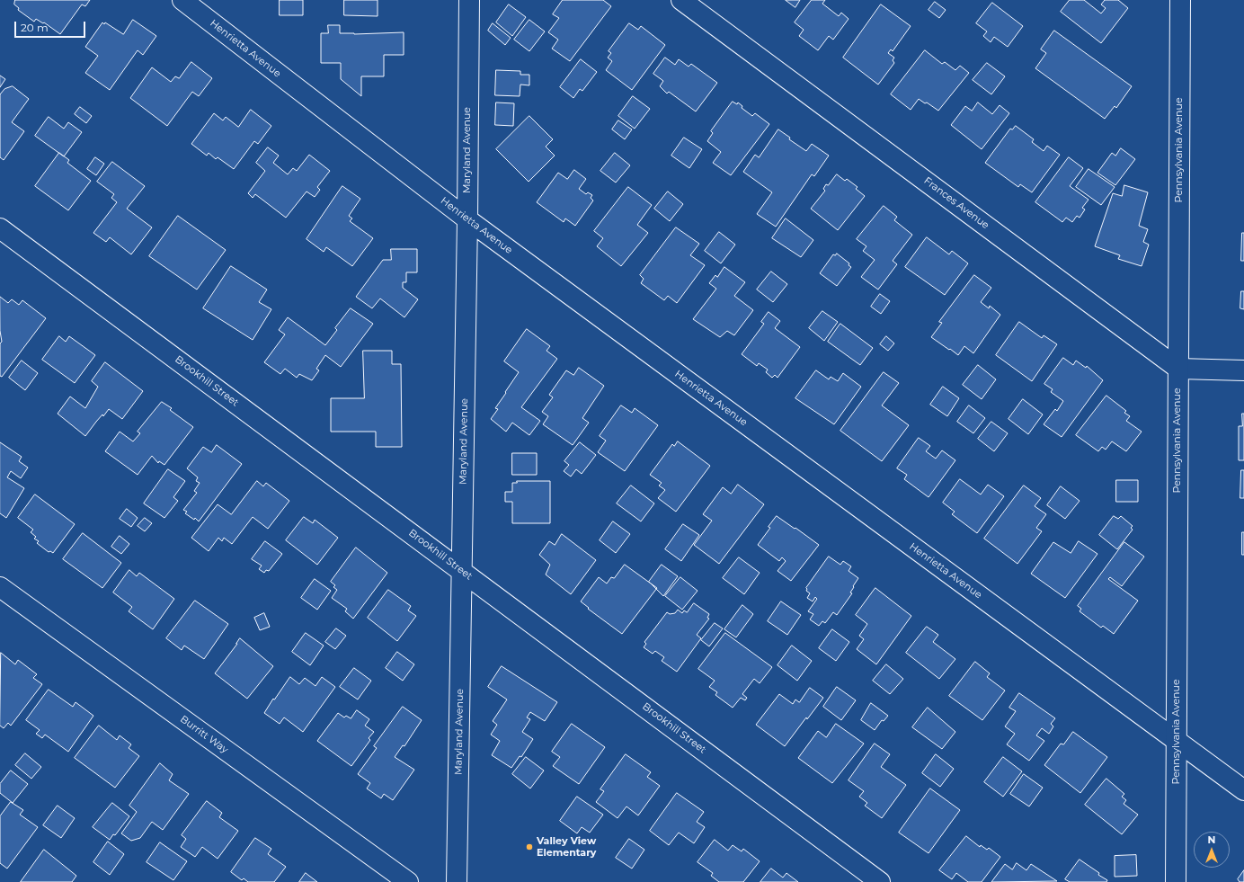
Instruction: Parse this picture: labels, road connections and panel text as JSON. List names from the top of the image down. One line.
{"streets":{"street":["Henrietta Avenue","Maryland Avenue","Pennsylvania Avenue","Frances Avenue","Brookhill Street","Burritt Way"]},"crossings":[["Henrietta Avenue","Maryland Avenue"],["Henrietta Avenue","Pennsylvania Avenue"],["Maryland Avenue","Brookhill Street"],["Pennsylvania Avenue","Frances Avenue"]],"places":["Valley View Elementary"],"scale_bar":"20 m","north":"top"}
